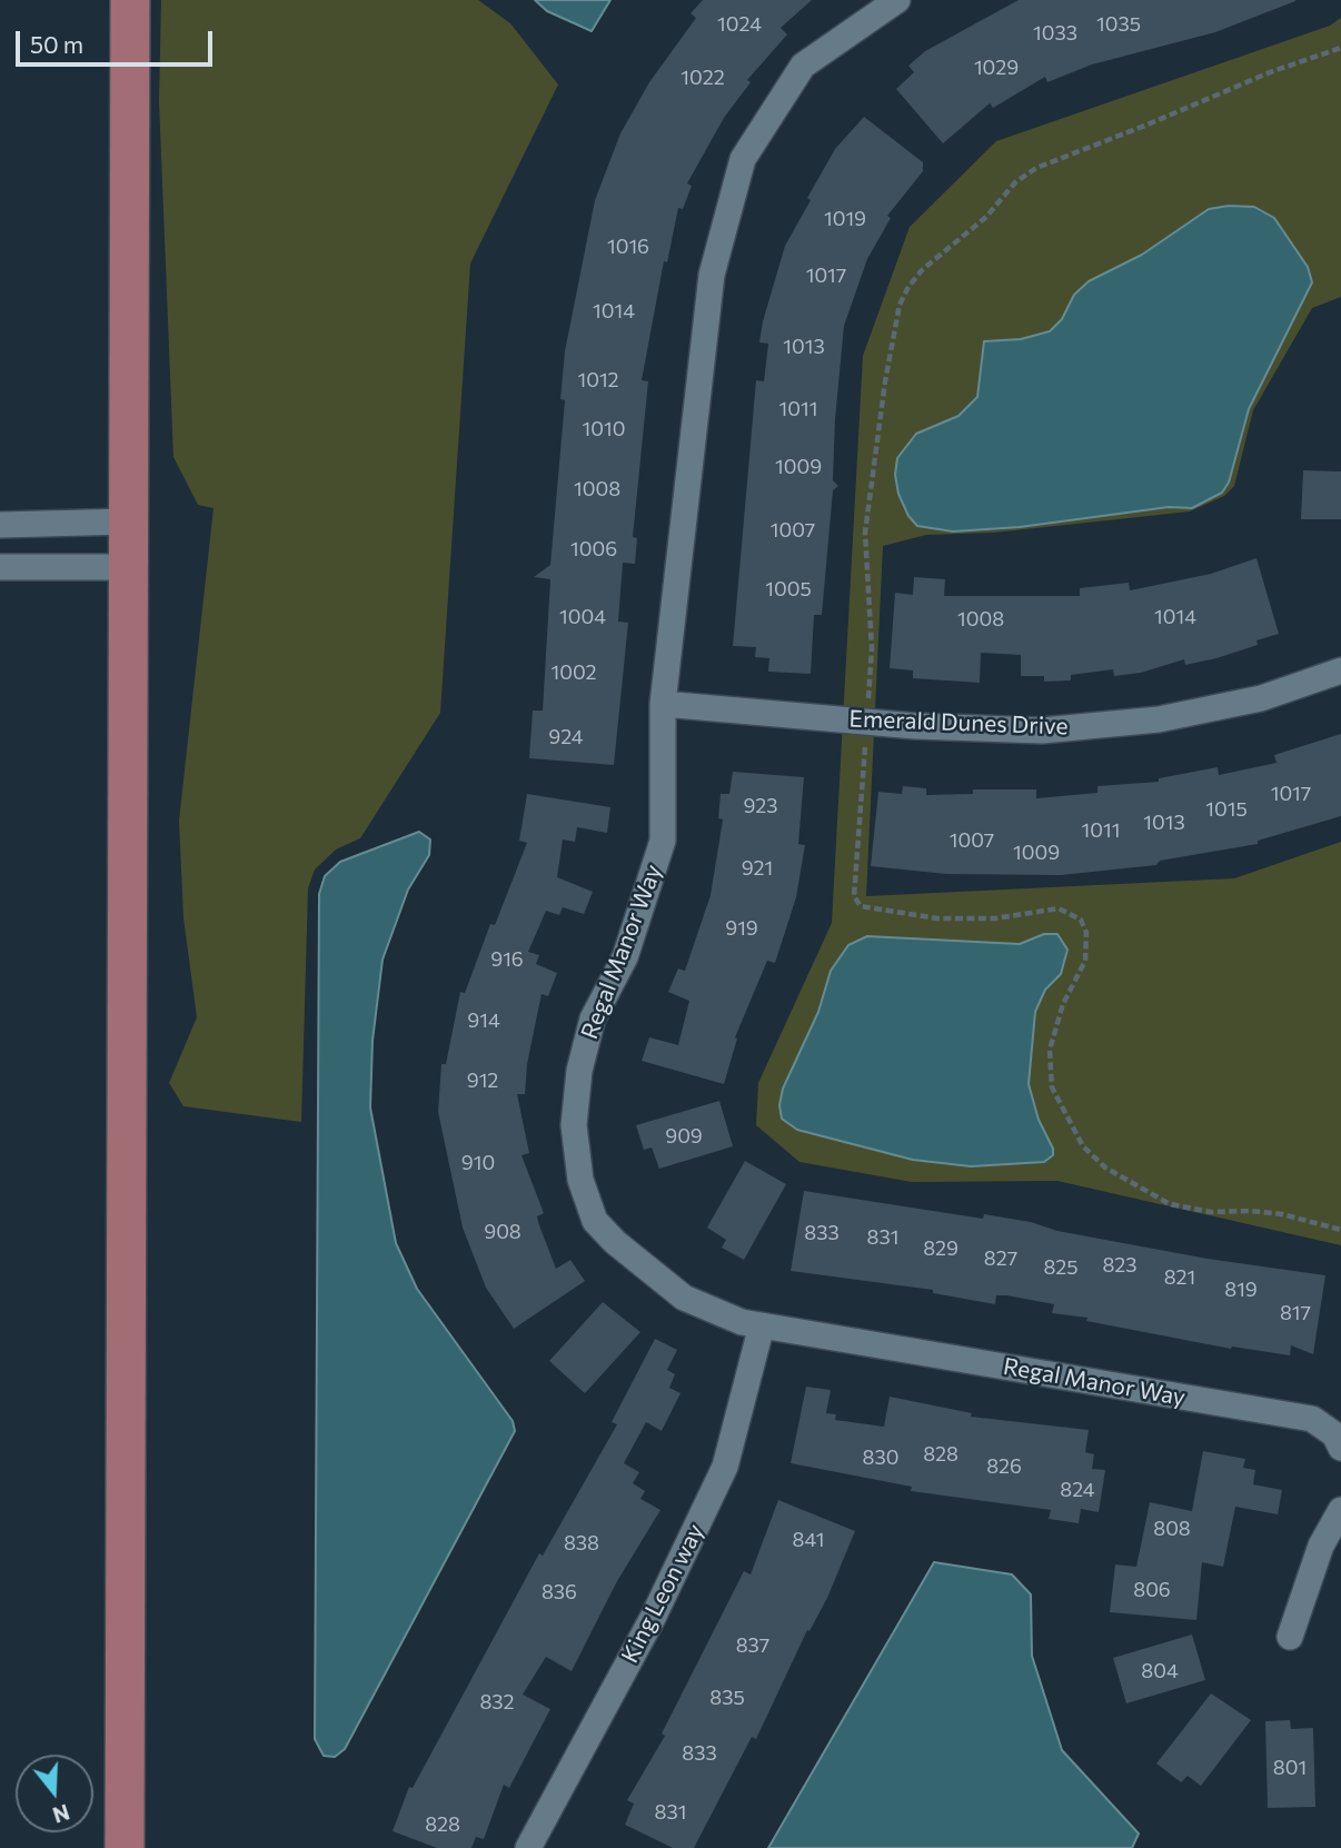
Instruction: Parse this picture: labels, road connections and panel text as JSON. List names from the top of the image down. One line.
{"streets":{"street":["Emerald Dunes Drive","Regal Manor Way","King Leon way"]},"crossings":[["Emerald Dunes Drive","Regal Manor Way"],["Regal Manor Way","King Leon way"]],"house_numbers":["1024","1035","1033","1029","1022","1019","1016","1017","1014","1013","1012","1011","1010","1009","1008","1007","1006","1005","1004","1014","1008","1002","924","1017","923","1015","1013","1011","1007","1009","921","919","916","914","912","909","910","908","833","831","829","827","823","825","821","819","817","828","830","826","824","808","841","838","806","836","837","804","835","832","833","801","831","828"],"scale_bar":"50 m","north":"bottom"}
